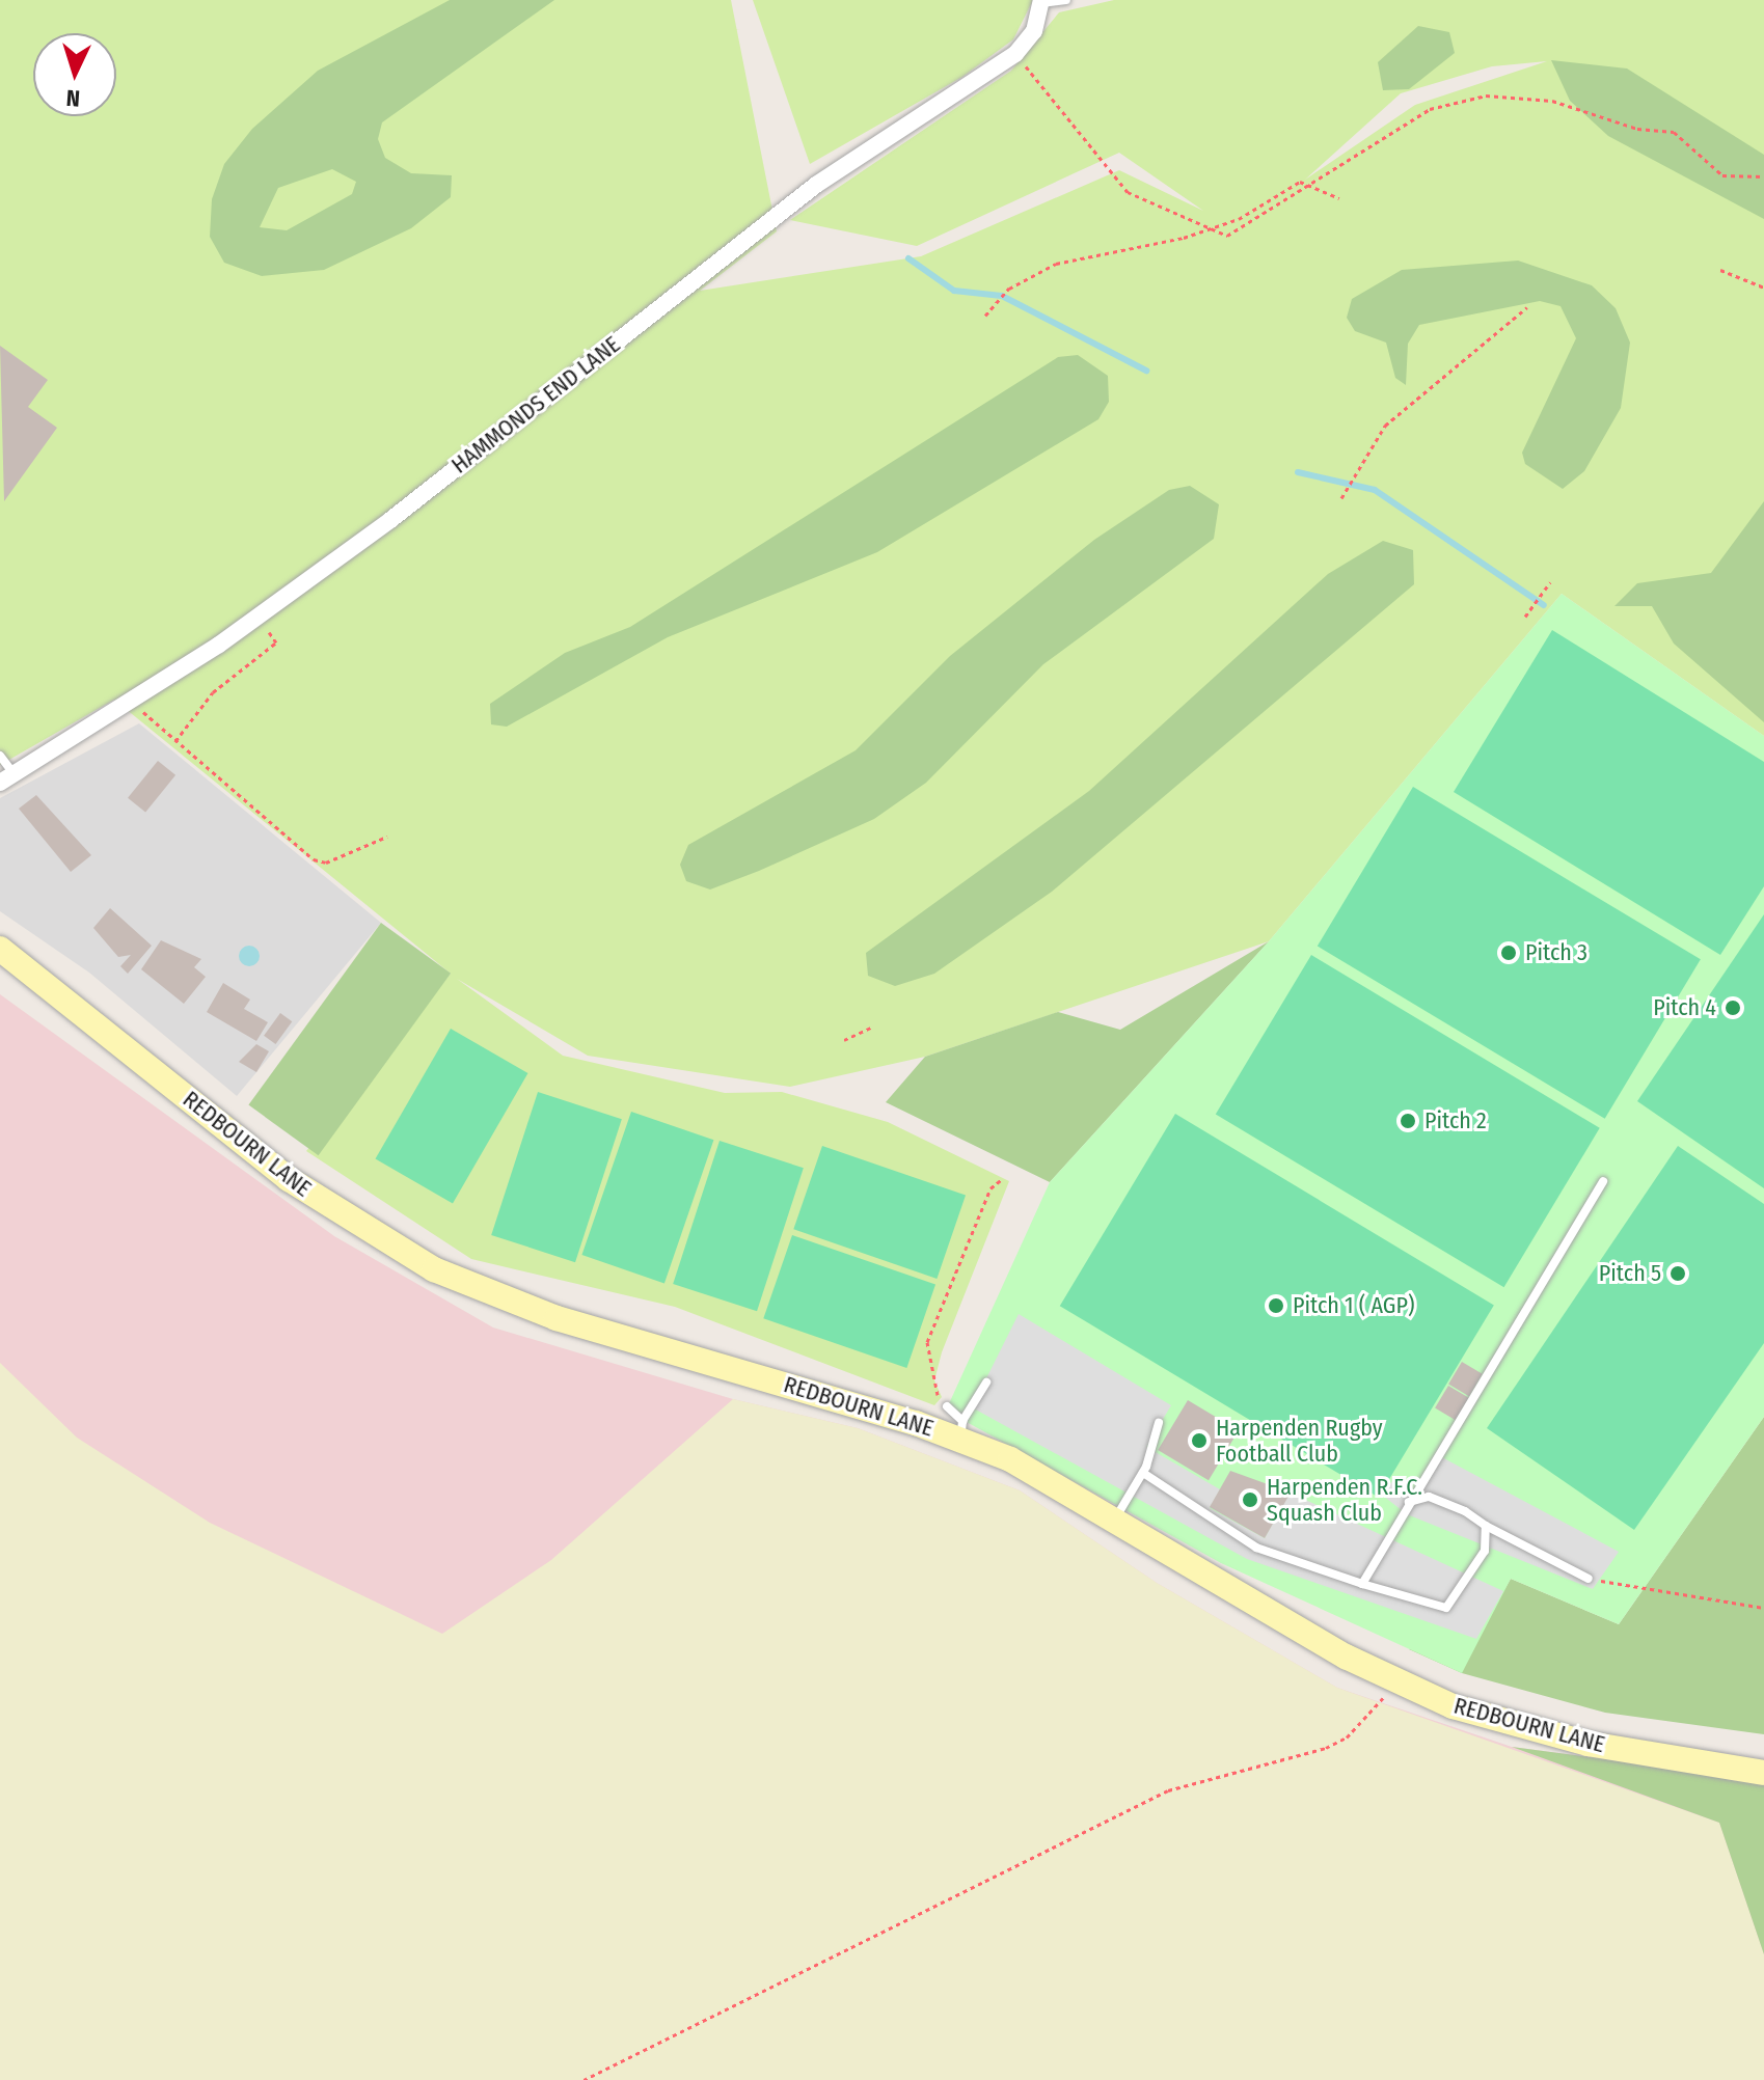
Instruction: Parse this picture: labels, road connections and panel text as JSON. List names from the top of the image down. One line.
{"streets":{"main road":["REDBOURN LANE"],"street":["HAMMONDS END LANE"]},"places":["Pitch 3","Pitch 4","Pitch 2","Pitch 5","Pitch 1 ( AGP)","Harpenden Rugby Football Club","Harpenden R.F.C. Squash Club"],"north":"bottom"}
